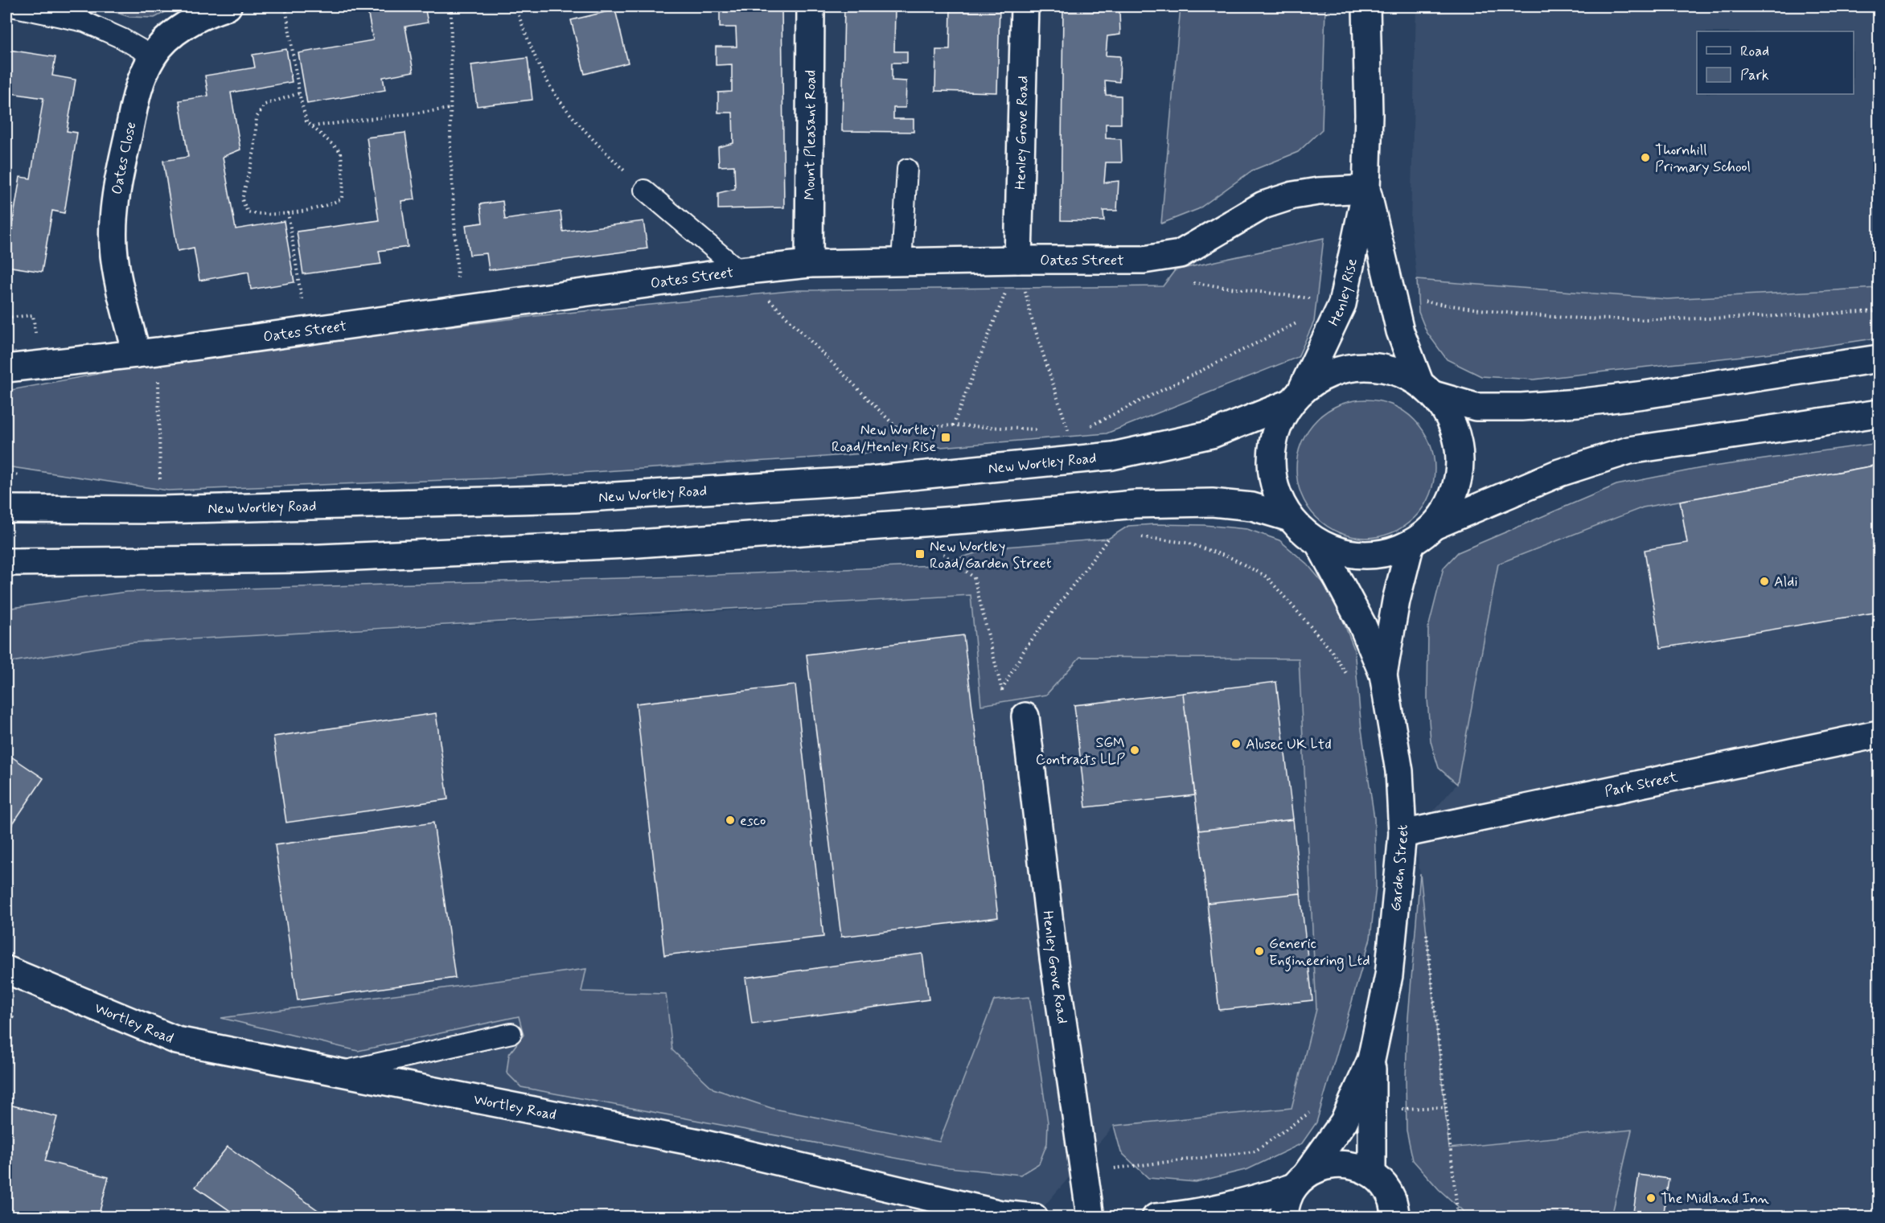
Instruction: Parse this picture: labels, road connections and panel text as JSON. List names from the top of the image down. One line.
{"streets":{"street":["Henley Grove Road","Mount Pleasant Road","Oates Close","Oates Street","Henley Rise","New Wortley Road","Park Street","Garden Street","Wortley Road"]},"crossings":[["Henley Grove Road","Oates Street"],["Mount Pleasant Road","Oates Street"],["Oates Close","Oates Street"],["Oates Street","Henley Rise"],["Henley Rise","New Wortley Road"],["Henley Rise","Garden Street"],["Park Street","Garden Street"]],"places":{"other":["Thornhill Primary School","Aldi","Alusec UK Ltd","SGM Contracts LLP","esco","Generic Engineering Ltd","The Midland Inn"],"transit":["New Wortley Road/Henley Rise","New Wortley Road/Garden Street"]},"legend":["Road","Park"]}
